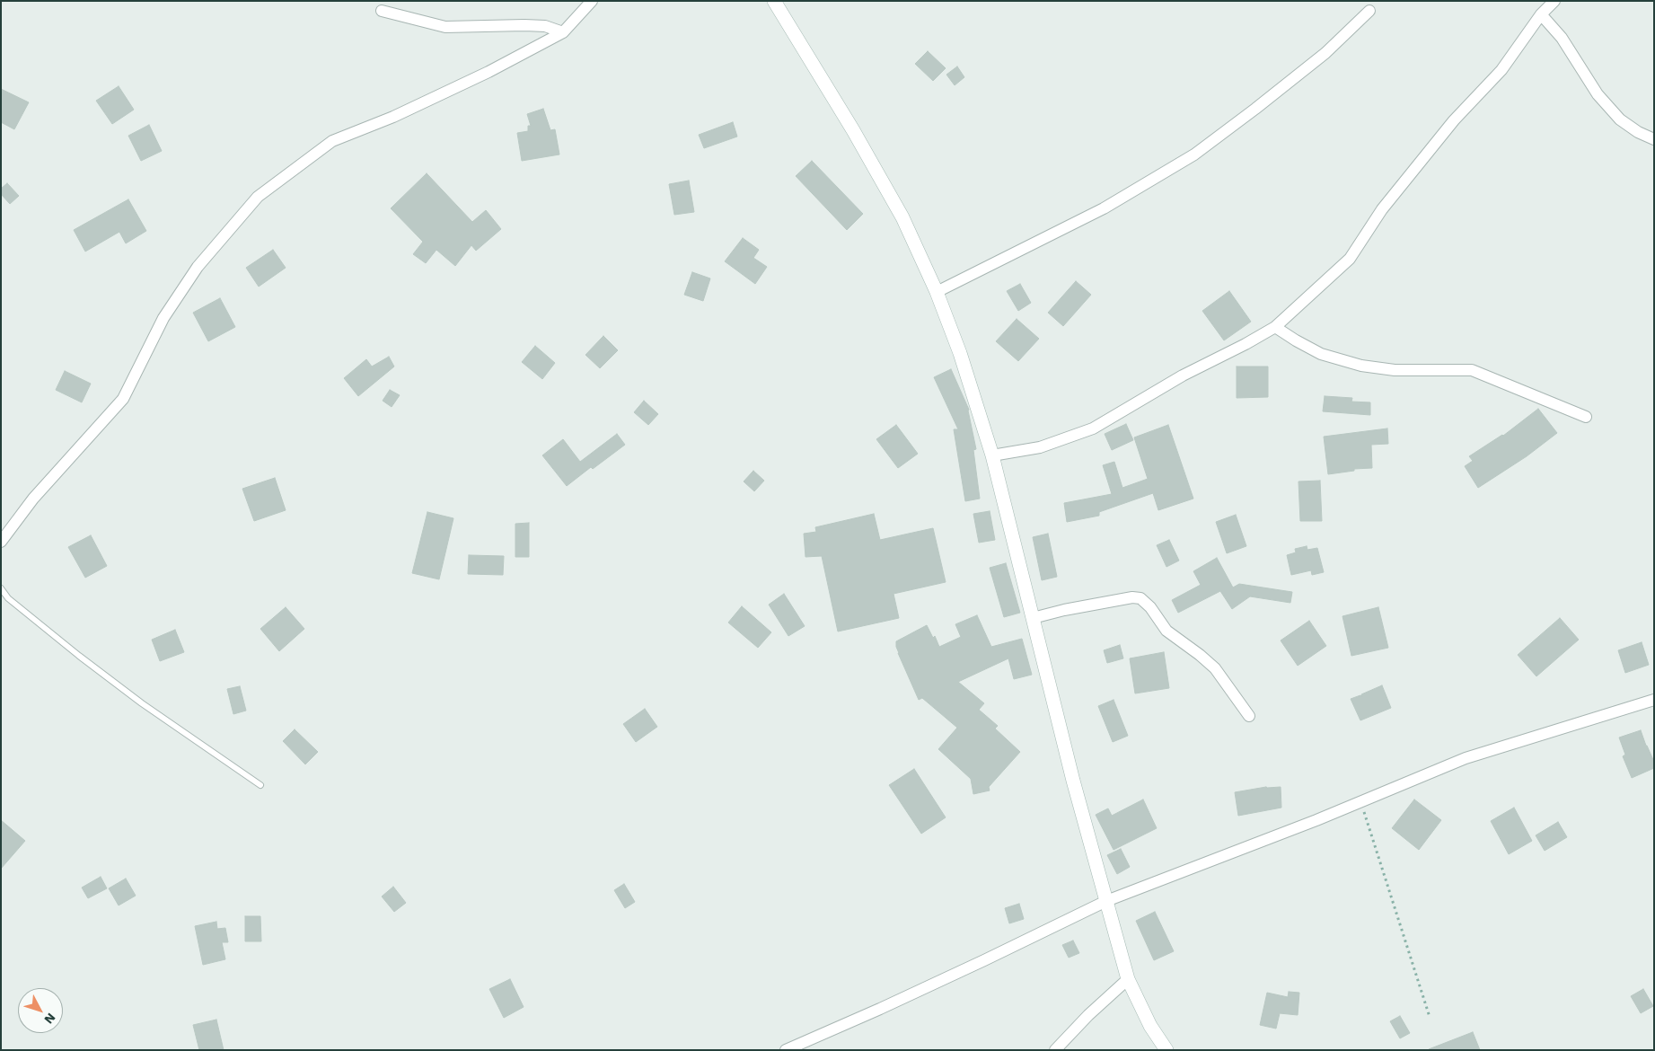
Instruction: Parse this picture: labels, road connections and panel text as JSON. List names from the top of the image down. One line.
{"north":"bottom right"}
